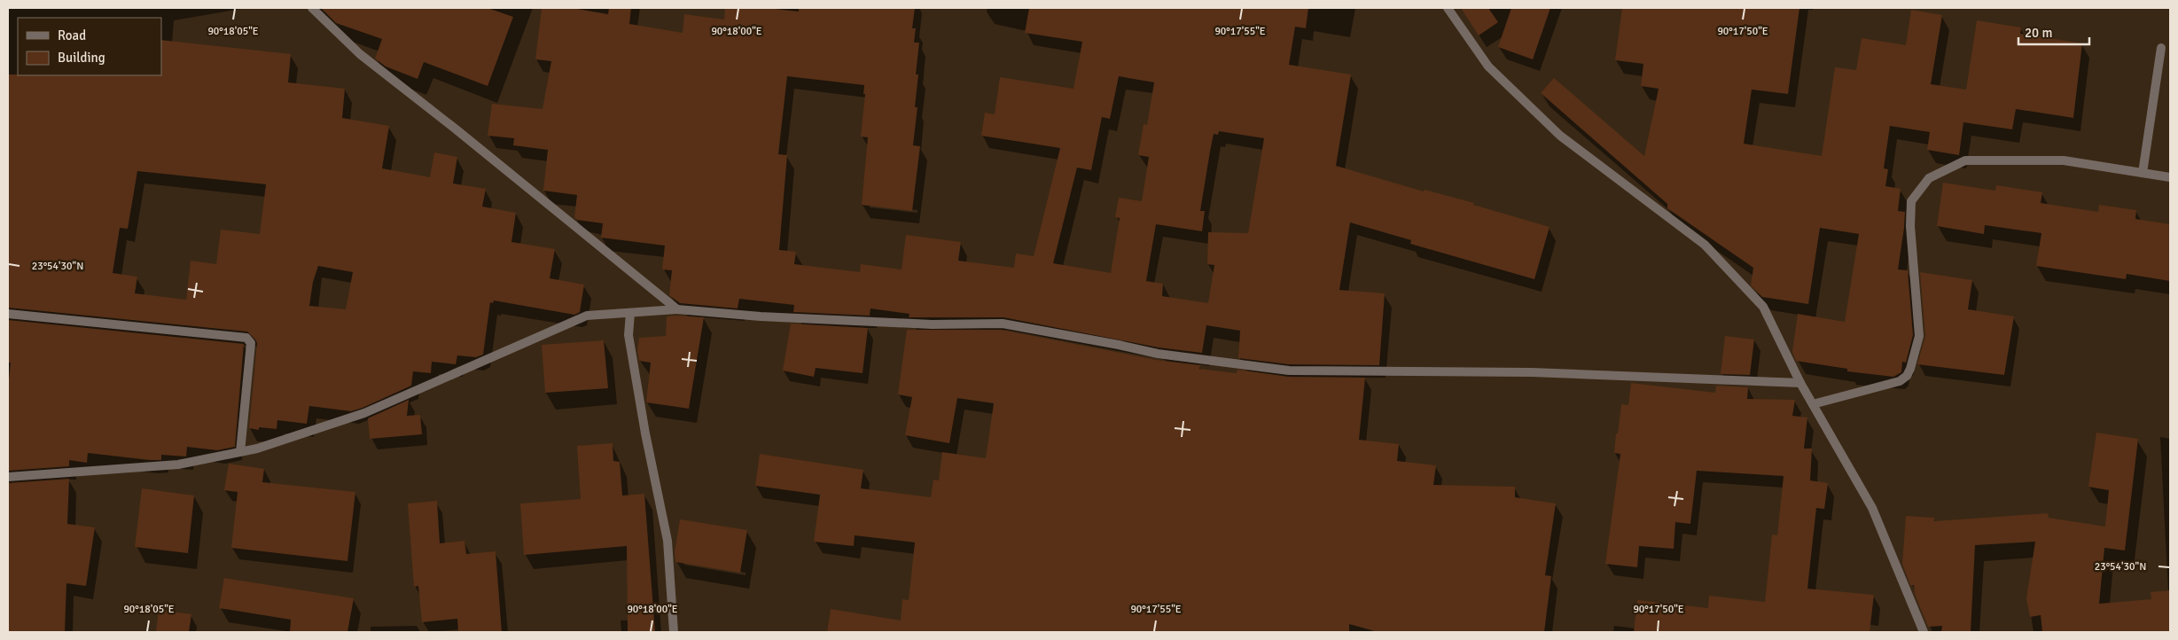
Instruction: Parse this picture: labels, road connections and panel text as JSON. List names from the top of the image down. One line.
{"legend":["Road","Building"],"scale_bar":"20 m","coordinates":["90°18'05\"E","90°18'00\"E","90°17'55\"E","90°17'50\"E","23°54'30\"N"]}
